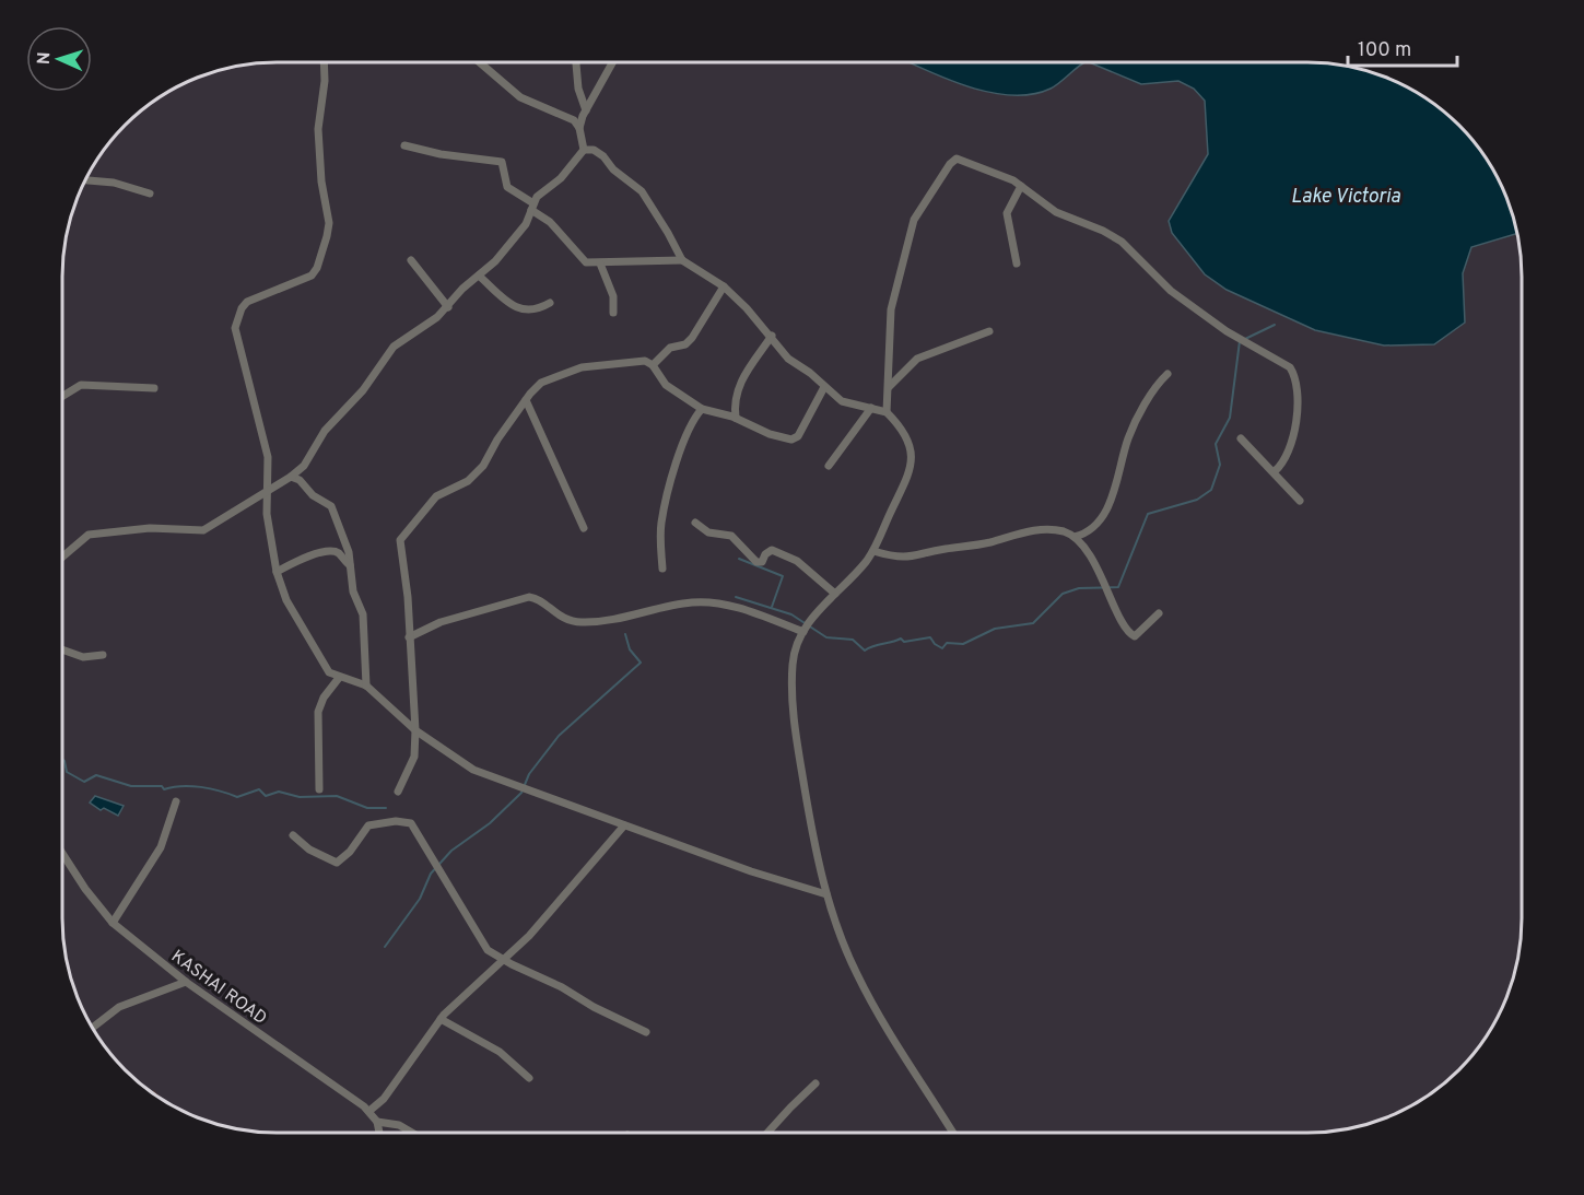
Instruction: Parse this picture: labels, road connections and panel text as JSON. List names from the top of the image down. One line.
{"streets":{"street":["KASHAI ROAD"]},"water":["Lake Victoria"],"scale_bar":"100 m","north":"left"}
